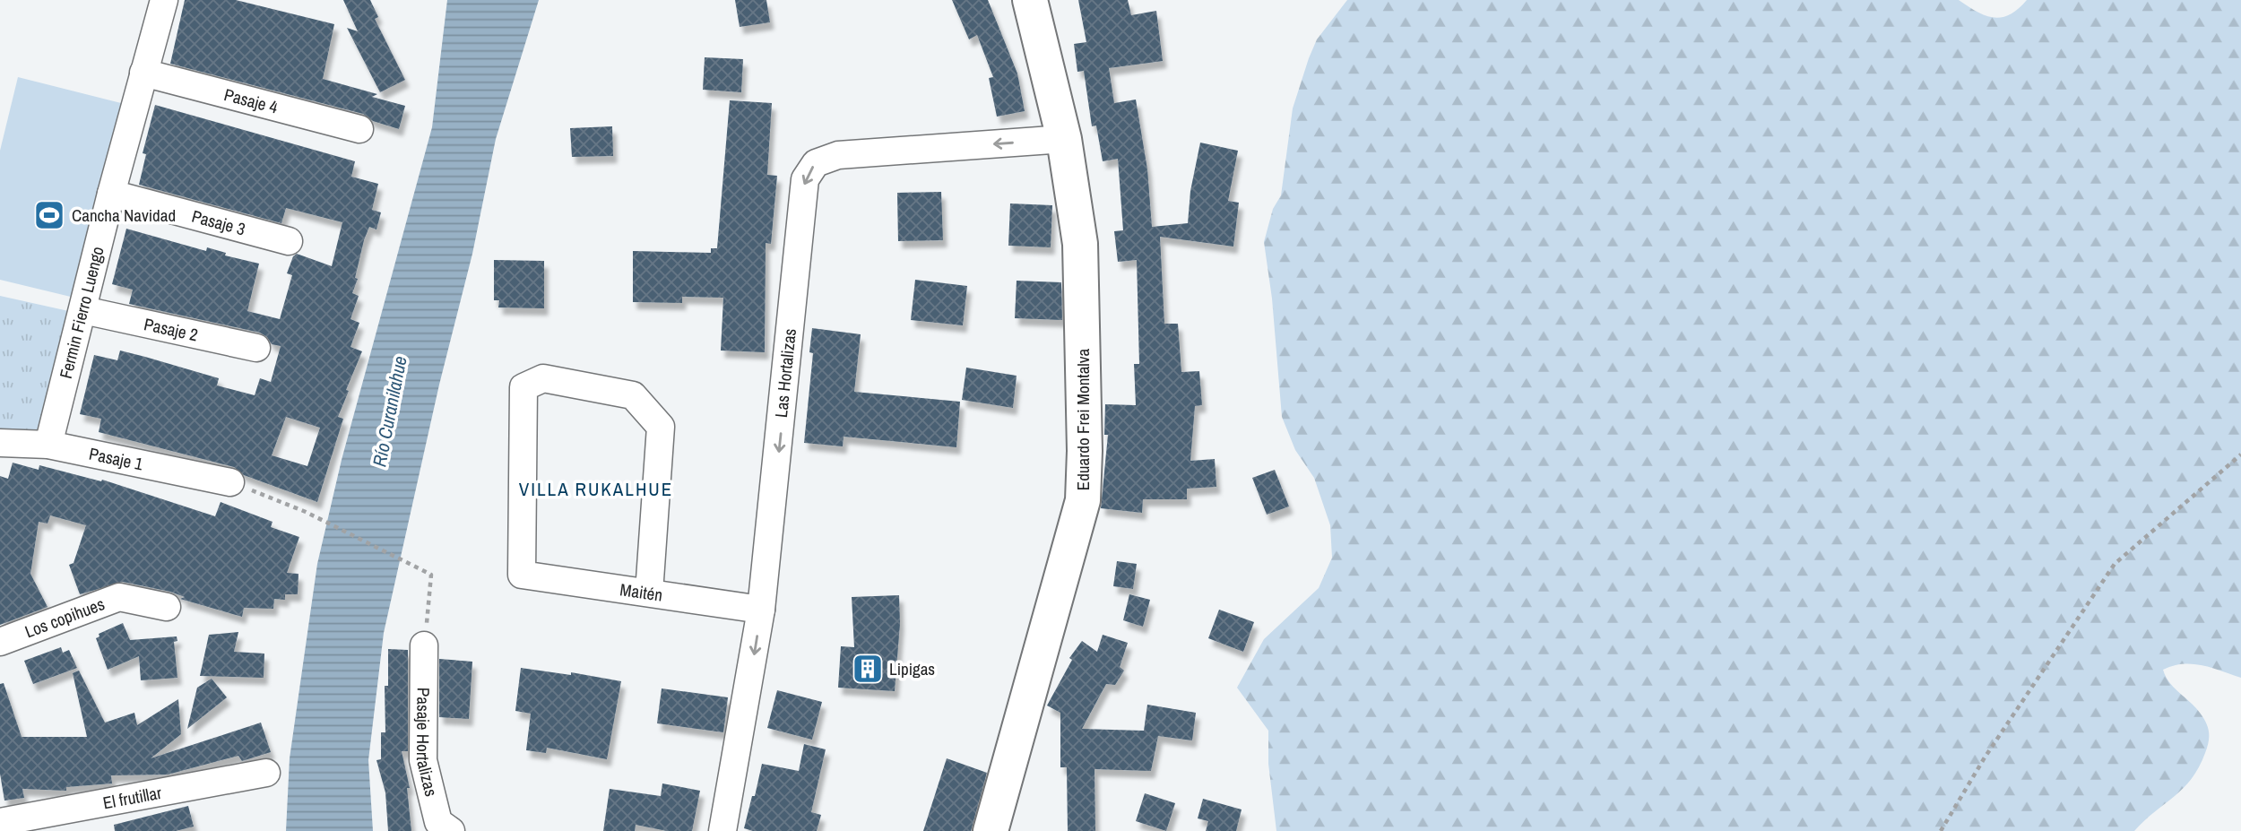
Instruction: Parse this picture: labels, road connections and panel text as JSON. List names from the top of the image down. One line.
{"streets":{"main road":["Eduardo Frei Montalva"],"street":["Pasaje 4","Pasaje 3","Fermin Fierro Luengo","Pasaje 2","Las Hortalizas","Pasaje 1","Maitén","Los copihues","Pasaje Hortalizas","El frutillar"]},"crossings":[["Pasaje 4","Fermin Fierro Luengo"],["Pasaje 3","Fermin Fierro Luengo"],["Fermin Fierro Luengo","Pasaje 2"],["Fermin Fierro Luengo","Pasaje 1"],["Las Hortalizas","Eduardo Frei Montalva"],["Las Hortalizas","Maitén"]],"one_way":["Las Hortalizas"],"districts":["VILLA RUKALHUE"],"water":["Río Curanilahue"],"places":{"sports":["Cancha Navidad"],"building":["Lipigas"]}}
